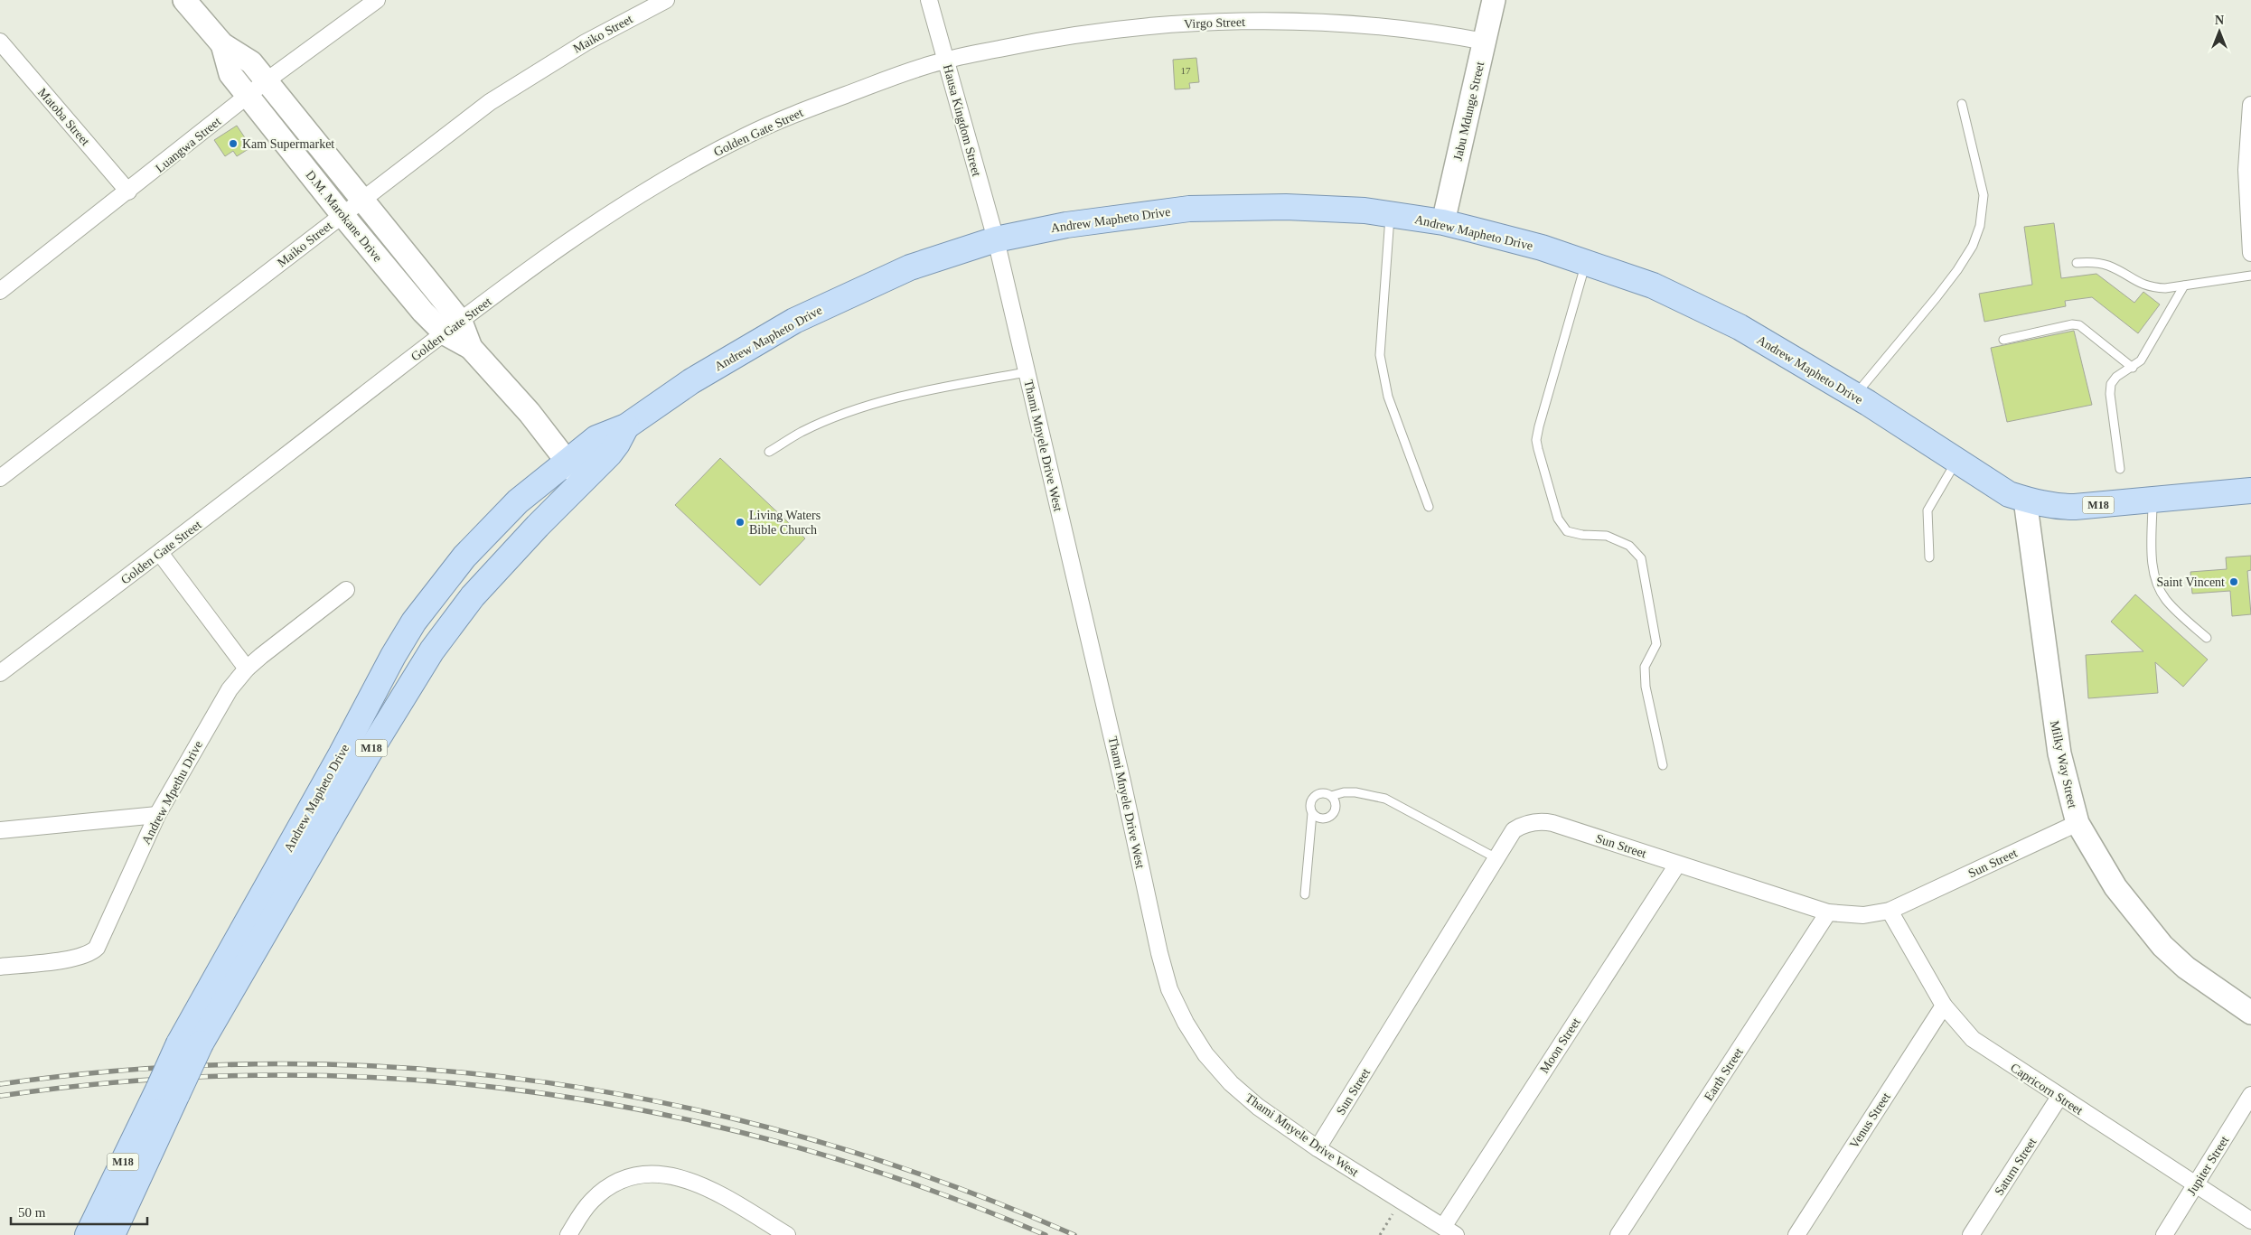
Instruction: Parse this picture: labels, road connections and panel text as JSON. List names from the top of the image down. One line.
{"streets":{"main road":["Jabu Mdunge Street","D.M. Marokane Drive","Andrew Mapheto Drive","M18","Milky Way Street"],"street":["Virgo Street","Maiko Street","Matoba Street","Hausa Kingdom Street","Golden Gate Street","Luangwa Street","Thami Mnyele Drive West","Andrew Mpethu Drive","Sun Street","Moon Street","Earth Street","Capricorn Street","Venus Street","Jupiter Street","Saturn Street"]},"crossings":[["Virgo Street","Jabu Mdunge Street"],["Virgo Street","Hausa Kingdom Street"],["Virgo Street","Golden Gate Street"],["Maiko Street","D.M. Marokane Drive"],["Jabu Mdunge Street","Andrew Mapheto Drive"],["Matoba Street","Luangwa Street"],["Hausa Kingdom Street","Golden Gate Street"],["Hausa Kingdom Street","Andrew Mapheto Drive"],["Hausa Kingdom Street","Thami Mnyele Drive West"],["Golden Gate Street","D.M. Marokane Drive"],["Luangwa Street","D.M. Marokane Drive"],["D.M. Marokane Drive","Andrew Mapheto Drive"],["Andrew Mapheto Drive","Thami Mnyele Drive West"],["Andrew Mapheto Drive","Milky Way Street"],["Thami Mnyele Drive West","Sun Street"],["Thami Mnyele Drive West","Moon Street"],["Milky Way Street","Sun Street"],["Sun Street","Moon Street"],["Sun Street","Earth Street"],["Sun Street","Capricorn Street"],["Capricorn Street","Venus Street"],["Capricorn Street","Jupiter Street"],["Capricorn Street","Saturn Street"]],"places":["Kam Supermarket","Living Waters Bible Church","Saint Vincent"],"house_numbers":["17"],"scale_bar":"50 m","north":"top"}
